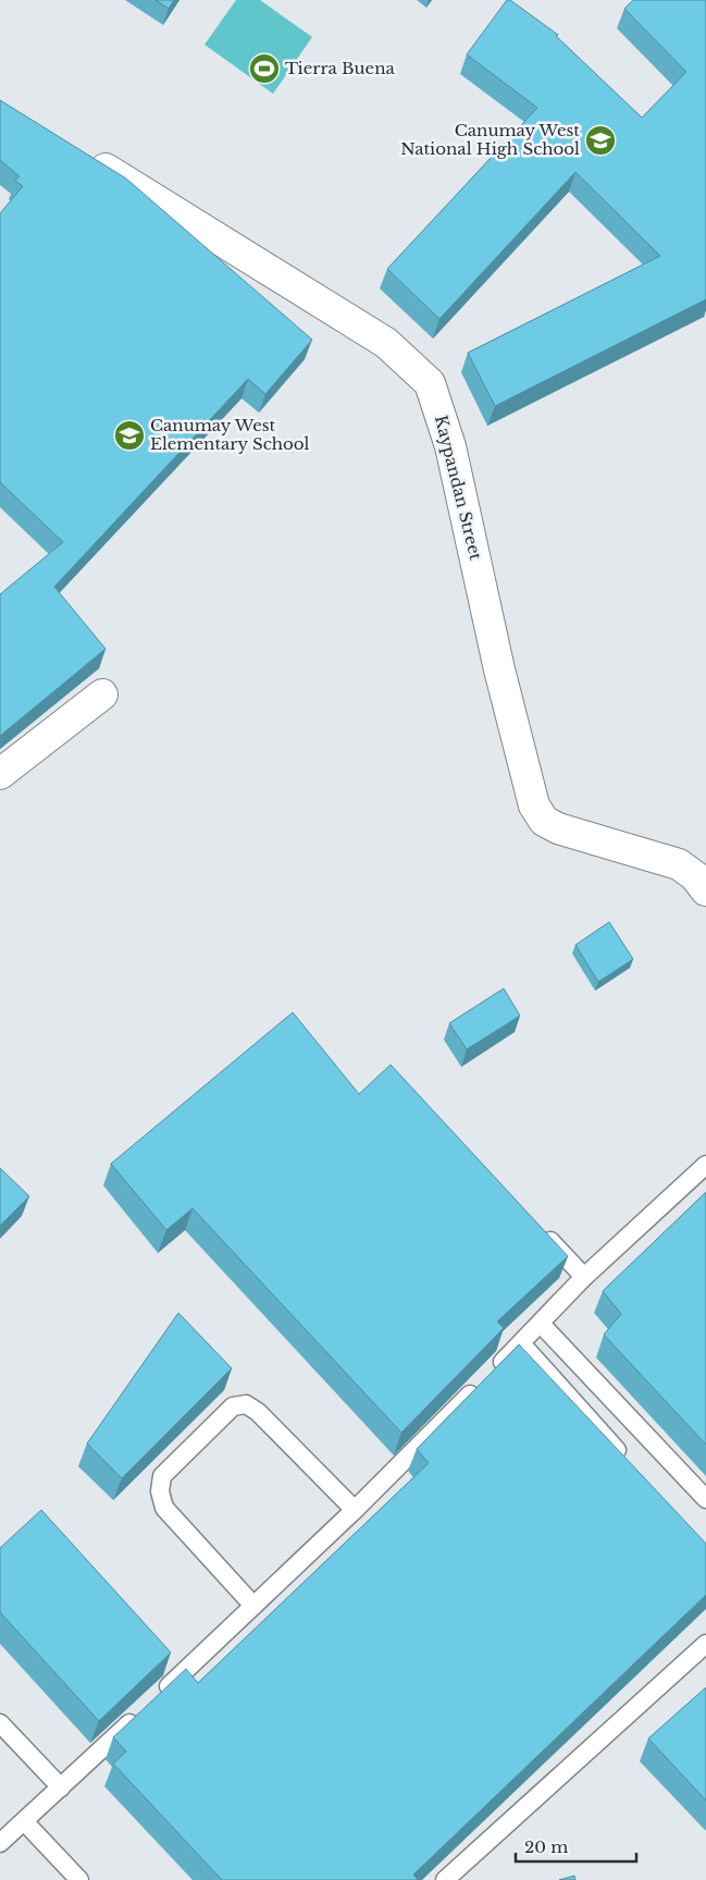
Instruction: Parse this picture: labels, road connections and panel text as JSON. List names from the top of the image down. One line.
{"streets":{"street":["Kaypandan Street"]},"places":{"sports":["Tierra Buena"],"school or university":["Canumay West National High School","Canumay West Elementary School"]},"scale_bar":"20 m"}
